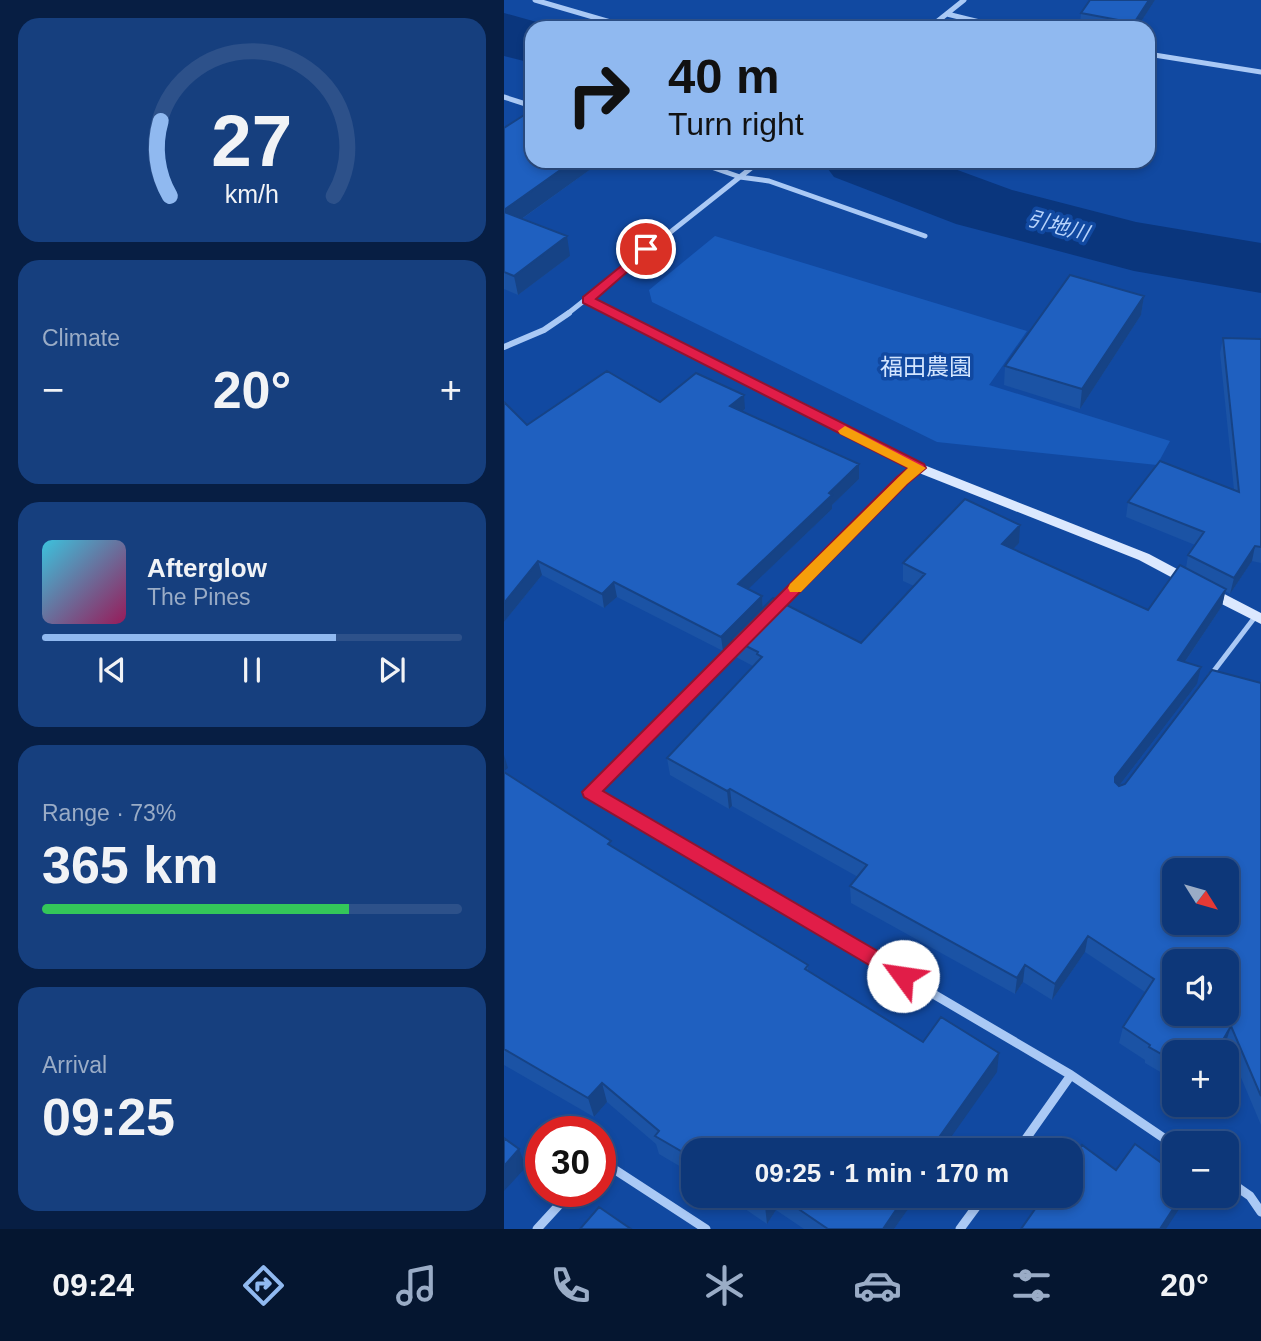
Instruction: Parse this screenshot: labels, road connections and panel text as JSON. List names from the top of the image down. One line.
{"water":["引地川"],"parks":["福田農園"],"north":"bottom right","page":{"turn":["40 m","Turn right"],"tile":["Climate",["Range · 73%","365 km"],["Arrival","09:25"]],"heat":["−","20°","+"],"song":["Afterglow","The Pines"],"map_buttons":["+","−"],"limit":"30","trip":"09:25 · 1 min · 170 m","tabs":["09:24","20°"],"gauge":["27","km/h"]}}
